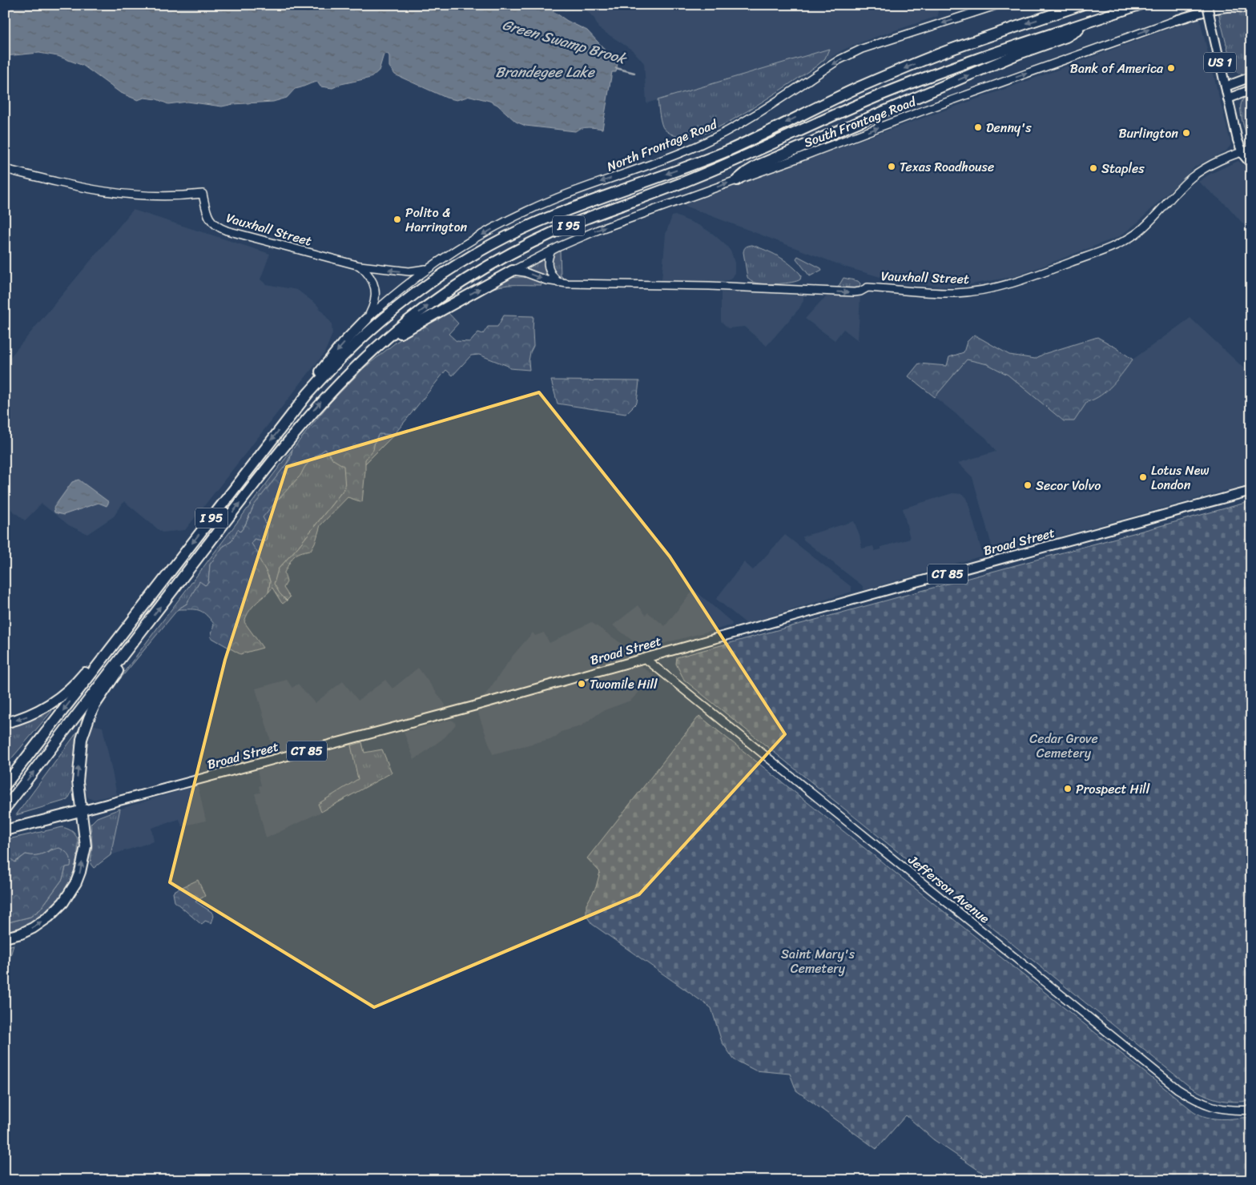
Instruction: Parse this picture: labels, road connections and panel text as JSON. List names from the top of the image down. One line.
{"streets":{"highway":["I 95","Broad Street","CT 85"],"main road":["US 1","South Frontage Road","North Frontage Road","Vauxhall Street","Jefferson Avenue"]},"crossings":[["US 1","Vauxhall Street"],["South Frontage Road","Vauxhall Street"],["Broad Street","Jefferson Avenue"]],"one_way":["South Frontage Road","North Frontage Road","Vauxhall Street"],"water":["Green Swamp Brook","Brandegee Lake"],"parks":["Cedar Grove Cemetery","Saint Mary's Cemetery"],"places":["Bank of America","Denny's","Burlington","Texas Roadhouse","Staples","Polito & Harrington","Lotus New London","Secor Volvo","Twomile Hill","Prospect Hill"]}
